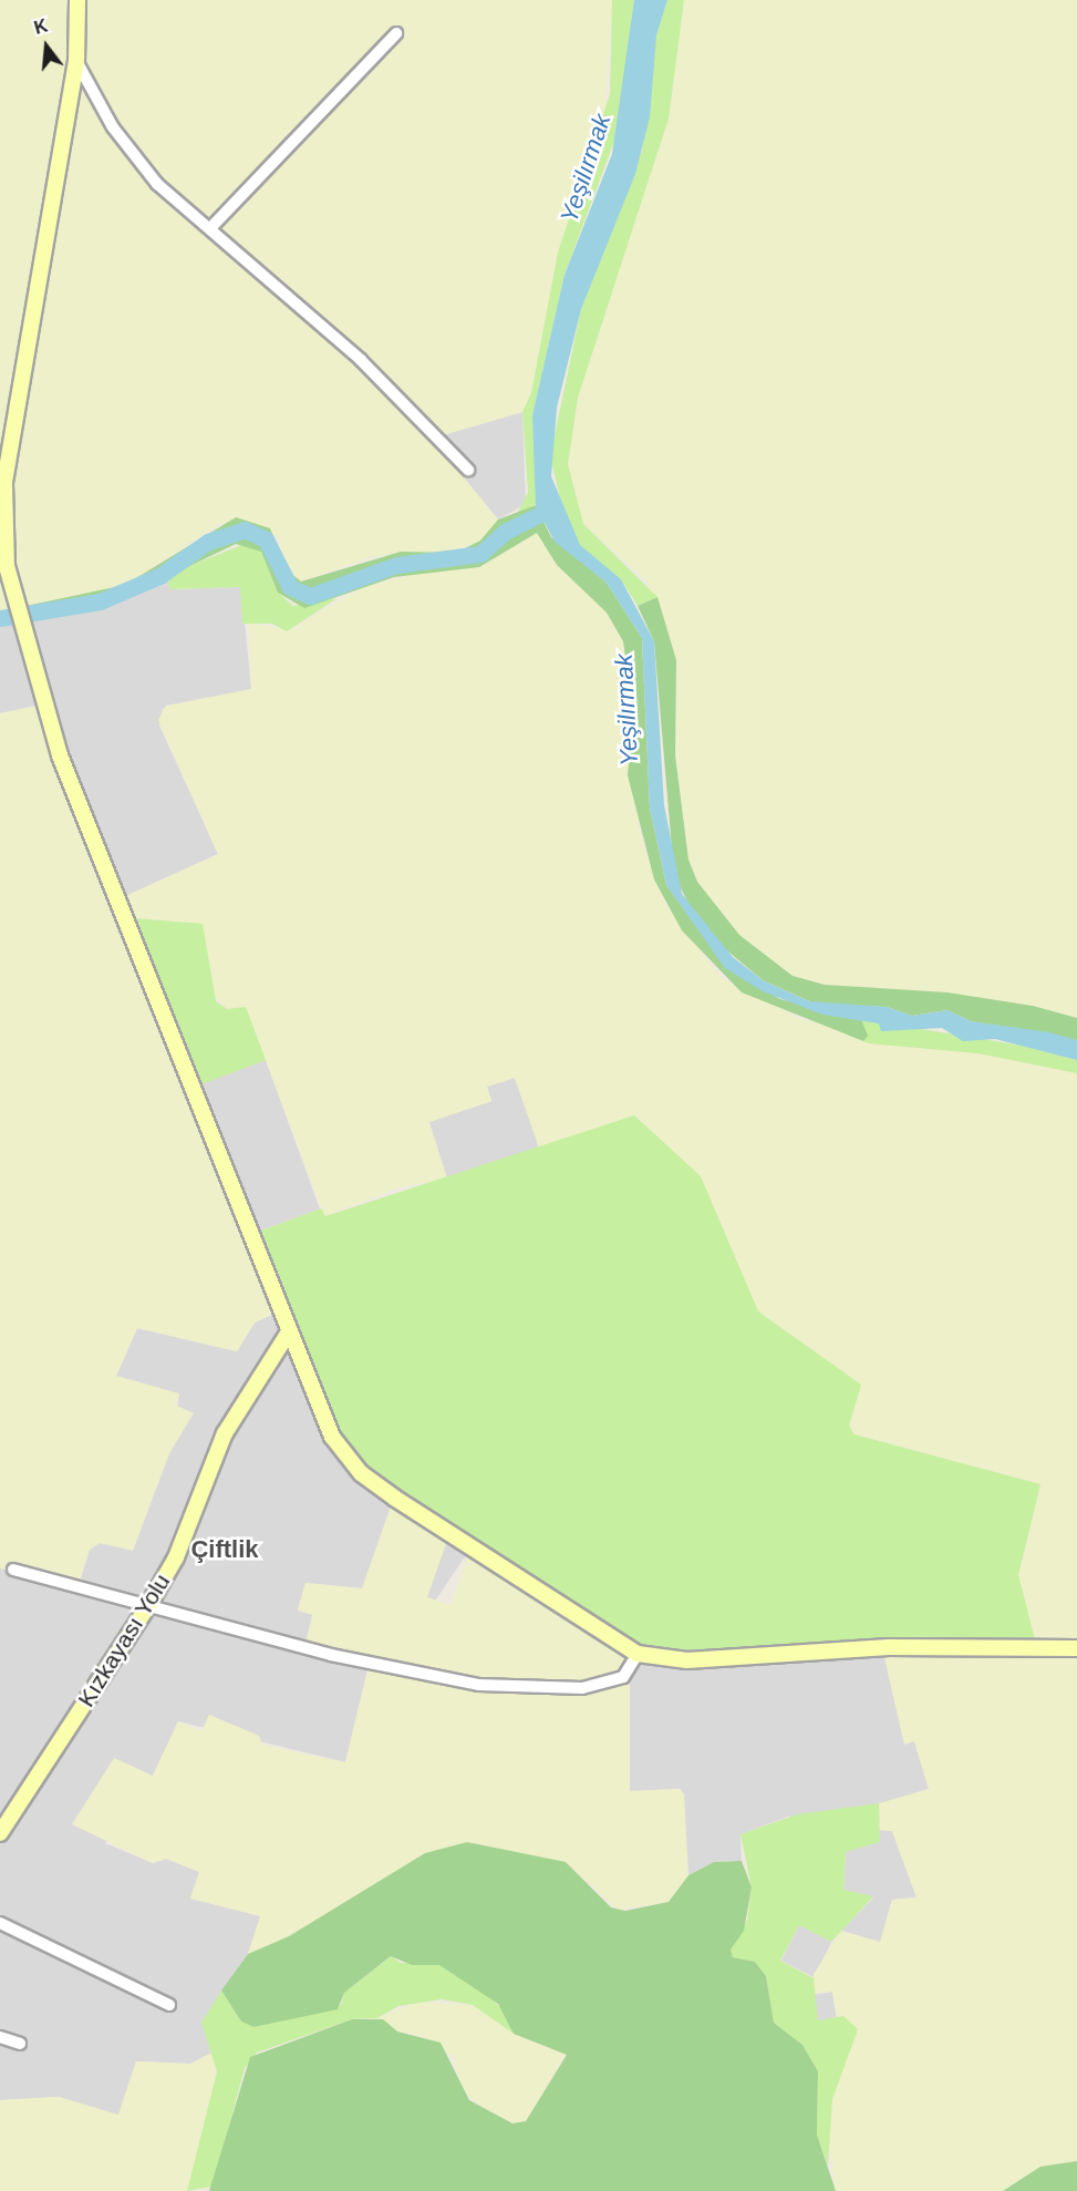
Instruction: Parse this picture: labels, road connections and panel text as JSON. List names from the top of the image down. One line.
{"streets":{"street":["Kızkayası Yolu"]},"districts":["Çiftlik"],"water":["Yeşilırmak"],"north":"top"}
